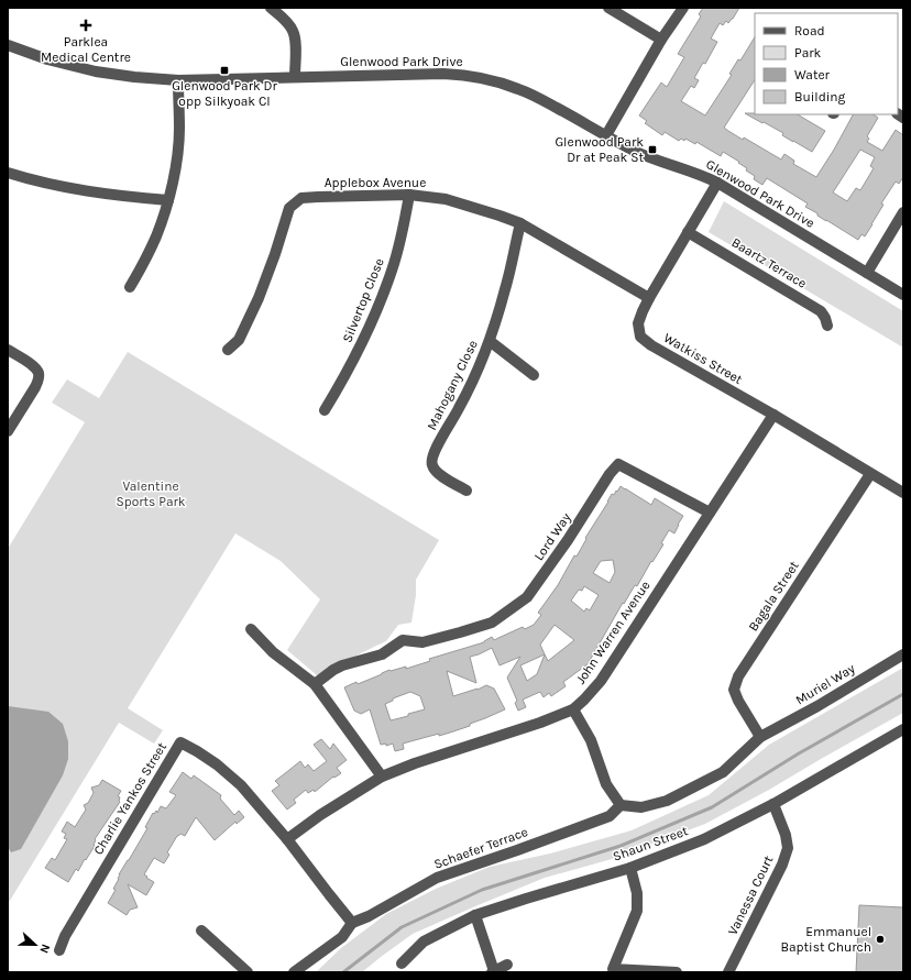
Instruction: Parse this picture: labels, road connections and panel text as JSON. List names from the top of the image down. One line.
{"streets":{"street":["Glenwood Park Drive","Applebox Avenue","Baartz Terrace","Silvertop Close","Watkiss Street","Mahogany Close","Lord Way","Bagala Street","John Warren Avenue","Muriel Way","Charlie Yankos Street","Shaun Street","Schaefer Terrace","Vanessa Court"]},"crossings":[["Glenwood Park Drive","Watkiss Street"],["Applebox Avenue","Silvertop Close"],["Applebox Avenue","Watkiss Street"],["Applebox Avenue","Mahogany Close"],["Baartz Terrace","Watkiss Street"],["Watkiss Street","Bagala Street"],["Watkiss Street","John Warren Avenue"],["Lord Way","John Warren Avenue"],["Bagala Street","Muriel Way"],["John Warren Avenue","Charlie Yankos Street"],["Muriel Way","Schaefer Terrace"],["Charlie Yankos Street","Schaefer Terrace"],["Shaun Street","Vanessa Court"]],"parks":["Valentine Sports Park"],"places":{"health":["Parklea Medical Centre"],"transit":["Glenwood Park Dr opp Silkyoak Cl","Glenwood Park Dr at Peak St"],"other":["Emmanuel Baptist Church"]},"legend":["Road","Park","Water","Building"],"north":"right"}
